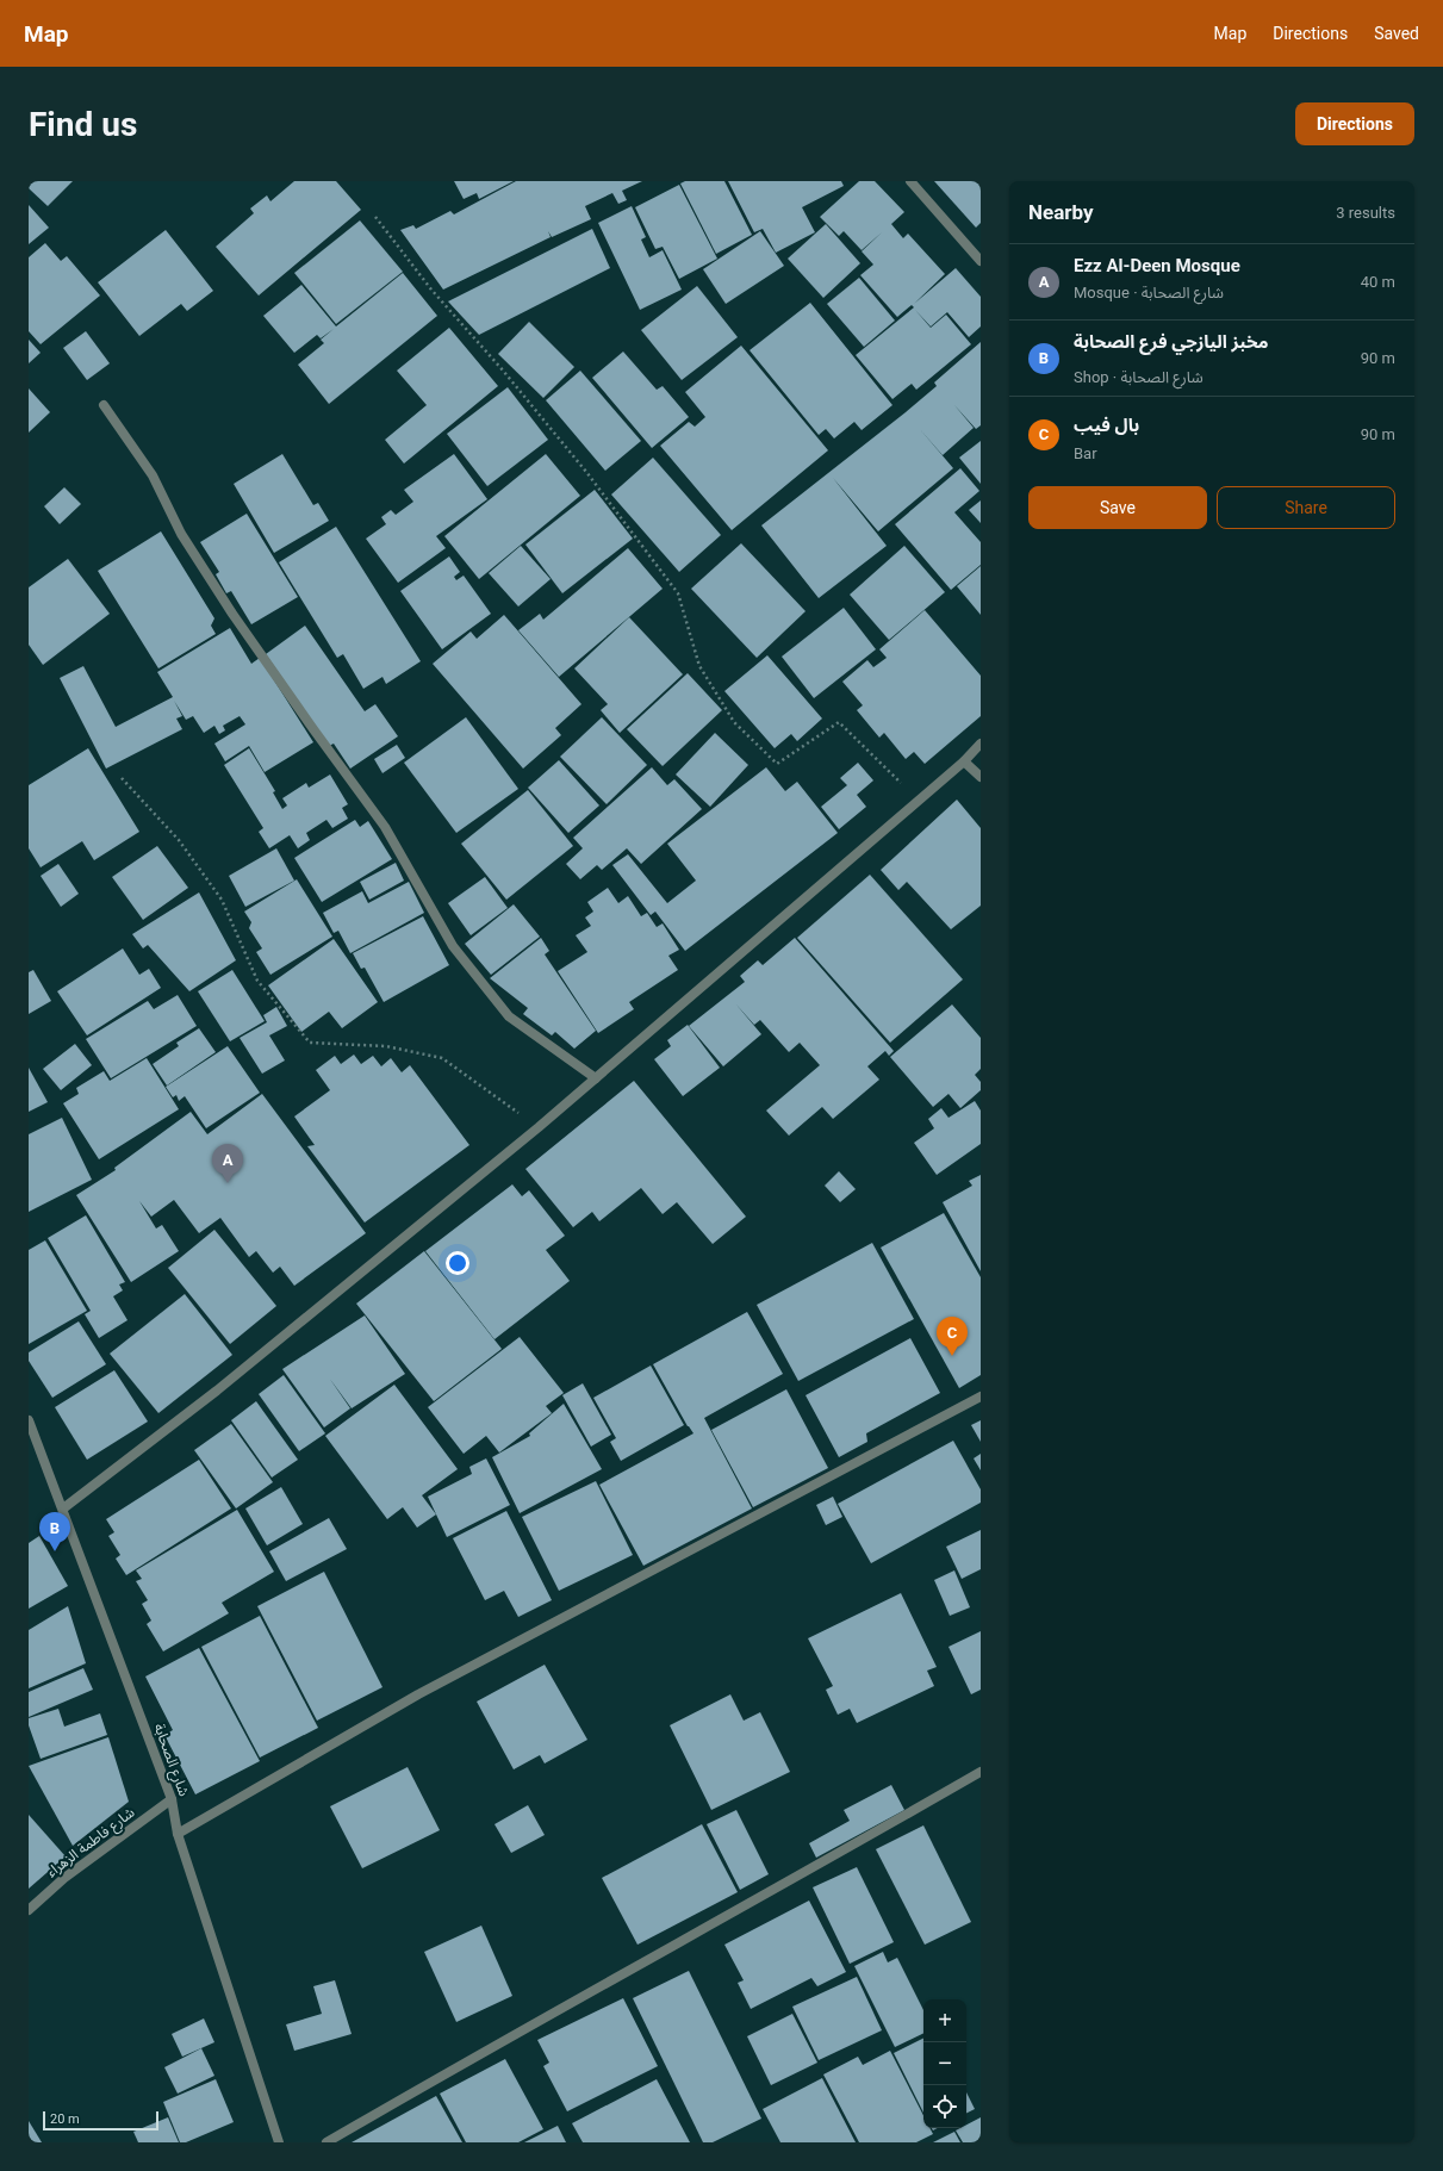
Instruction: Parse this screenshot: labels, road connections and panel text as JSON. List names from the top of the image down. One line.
{"streets":{"street":["شارع الصحابة","شارع فاطمة الزهراء"]},"crossings":[["شارع الصحابة","شارع فاطمة الزهراء"]],"scale_bar":"20 m","page":{"header":"Map","nav":["Map","Directions","Saved"],"buttons":["Directions",["Save","Share"]],"title":"Find us","heading":["Nearby","3 results"],"list":[{"mark":"A","name":"Ezz Al-Deen Mosque","note":"Mosque · شارع الصحابة","value":"40 m"},{"mark":"B","name":"مخبز اليازجي فرع الصحابة","note":"Shop · شارع الصحابة","value":"90 m"},{"mark":"C","name":"بال فيب","note":"Bar","value":"90 m"}],"pins":["A","C","B"],"map_buttons":["+","−"],"scale":"20 m"}}
